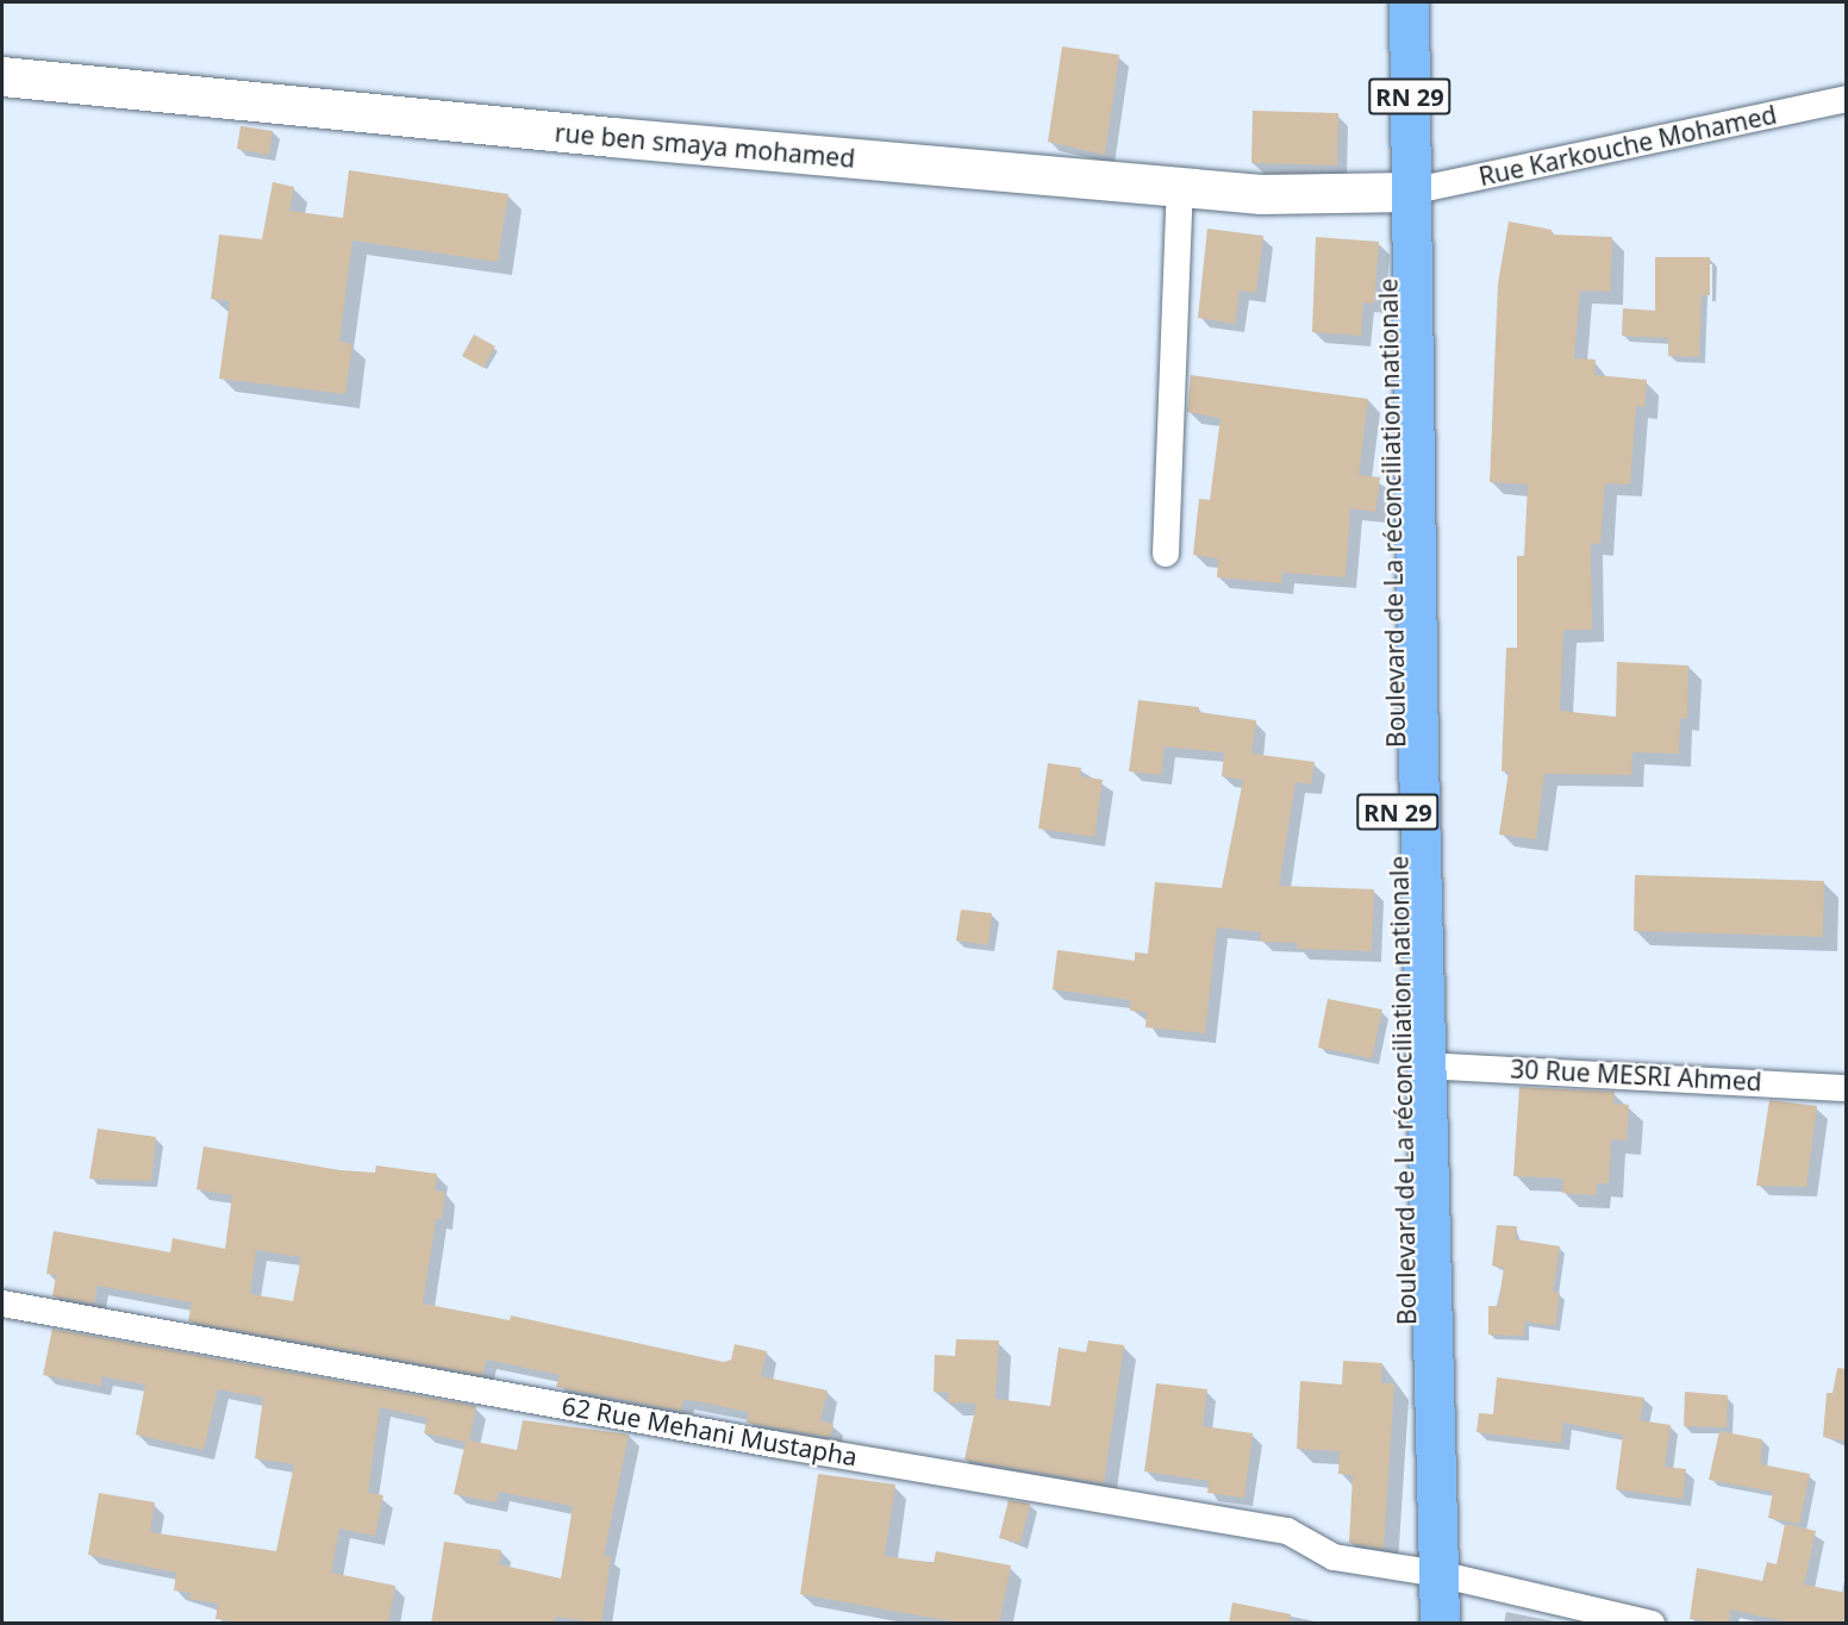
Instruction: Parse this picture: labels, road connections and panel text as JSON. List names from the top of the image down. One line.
{"streets":{"highway":["RN 29","Boulevard de La réconciliation nationale"],"street":["rue ben smaya mohamed","Rue Karkouche Mohamed","30 Rue MESRI Ahmed","62 Rue Mehani Mustapha"]},"crossings":[["RN 29","rue ben smaya mohamed"],["RN 29","Rue Karkouche Mohamed"],["RN 29","Boulevard de La réconciliation nationale"],["RN 29","30 Rue MESRI Ahmed"],["RN 29","62 Rue Mehani Mustapha"],["rue ben smaya mohamed","Rue Karkouche Mohamed"],["rue ben smaya mohamed","Boulevard de La réconciliation nationale"],["Rue Karkouche Mohamed","Boulevard de La réconciliation nationale"],["Boulevard de La réconciliation nationale","62 Rue Mehani Mustapha"]]}
